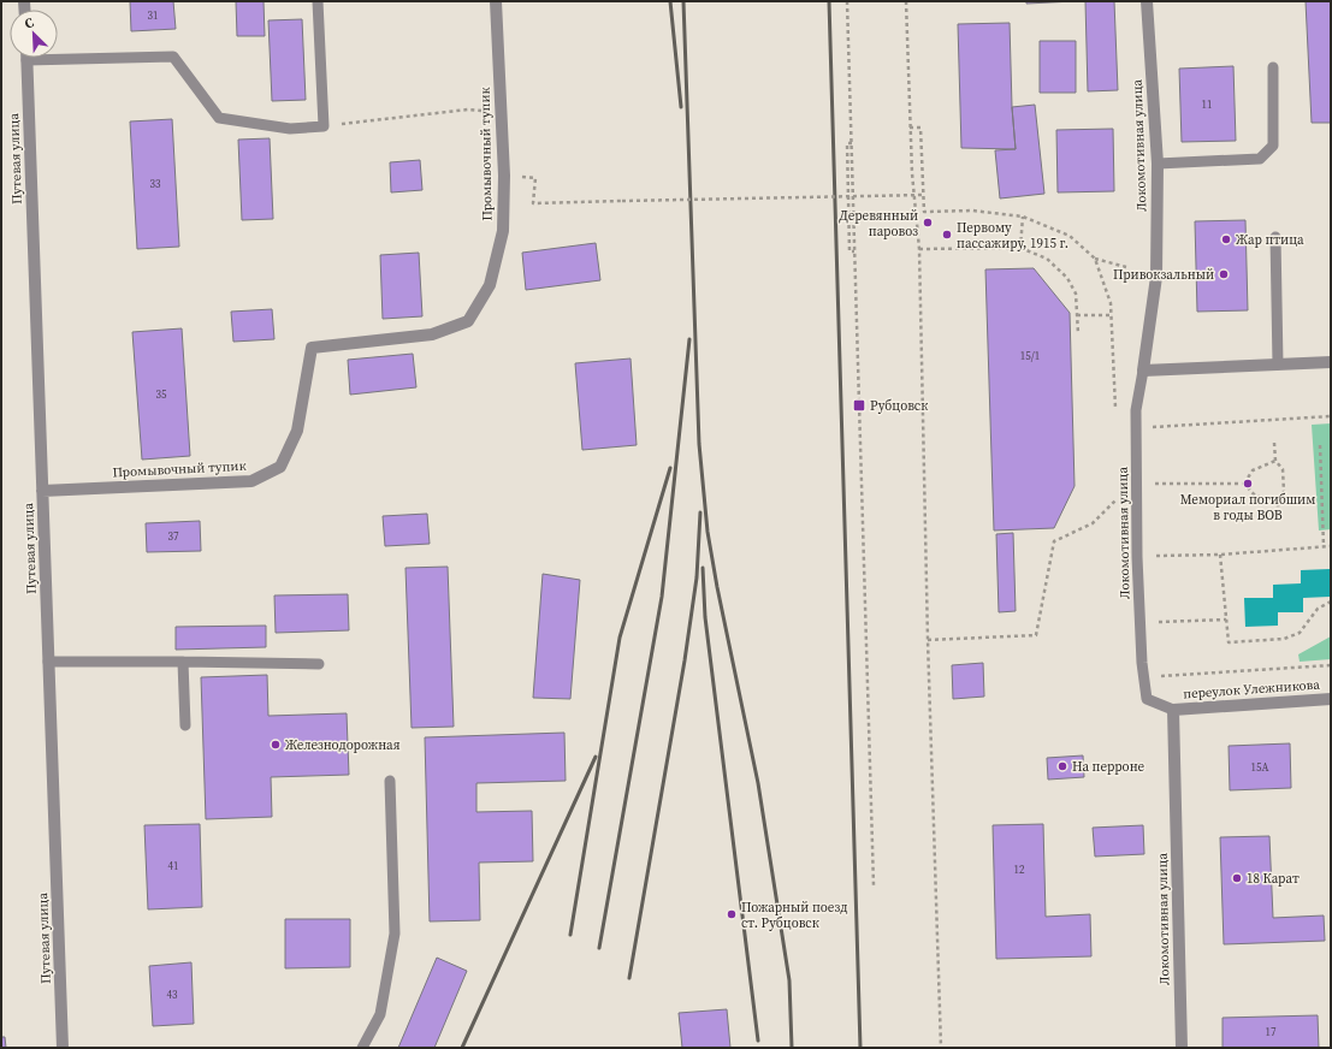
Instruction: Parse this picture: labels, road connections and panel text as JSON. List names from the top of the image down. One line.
{"streets":{"street":["Локомотивная улица","Промывочный тупик","Путевая улица","переулок Улежникова"]},"crossings":[["Локомотивная улица","переулок Улежникова"],["Промывочный тупик","Путевая улица"]],"places":{"other":["Деревянный паровоз","Первому пассажиру, 1915 г.","Жар птица","Привокзальный","Мемориал погибшим в годы ВОВ","Железнодорожная","На перроне","18 Карат","Пожарный поезд ст. Рубцовск"],"transit":["Рубцовск"]},"house_numbers":["31","11","33","15/1","35","37","15А","41","12","43","17"],"north":"top left"}
